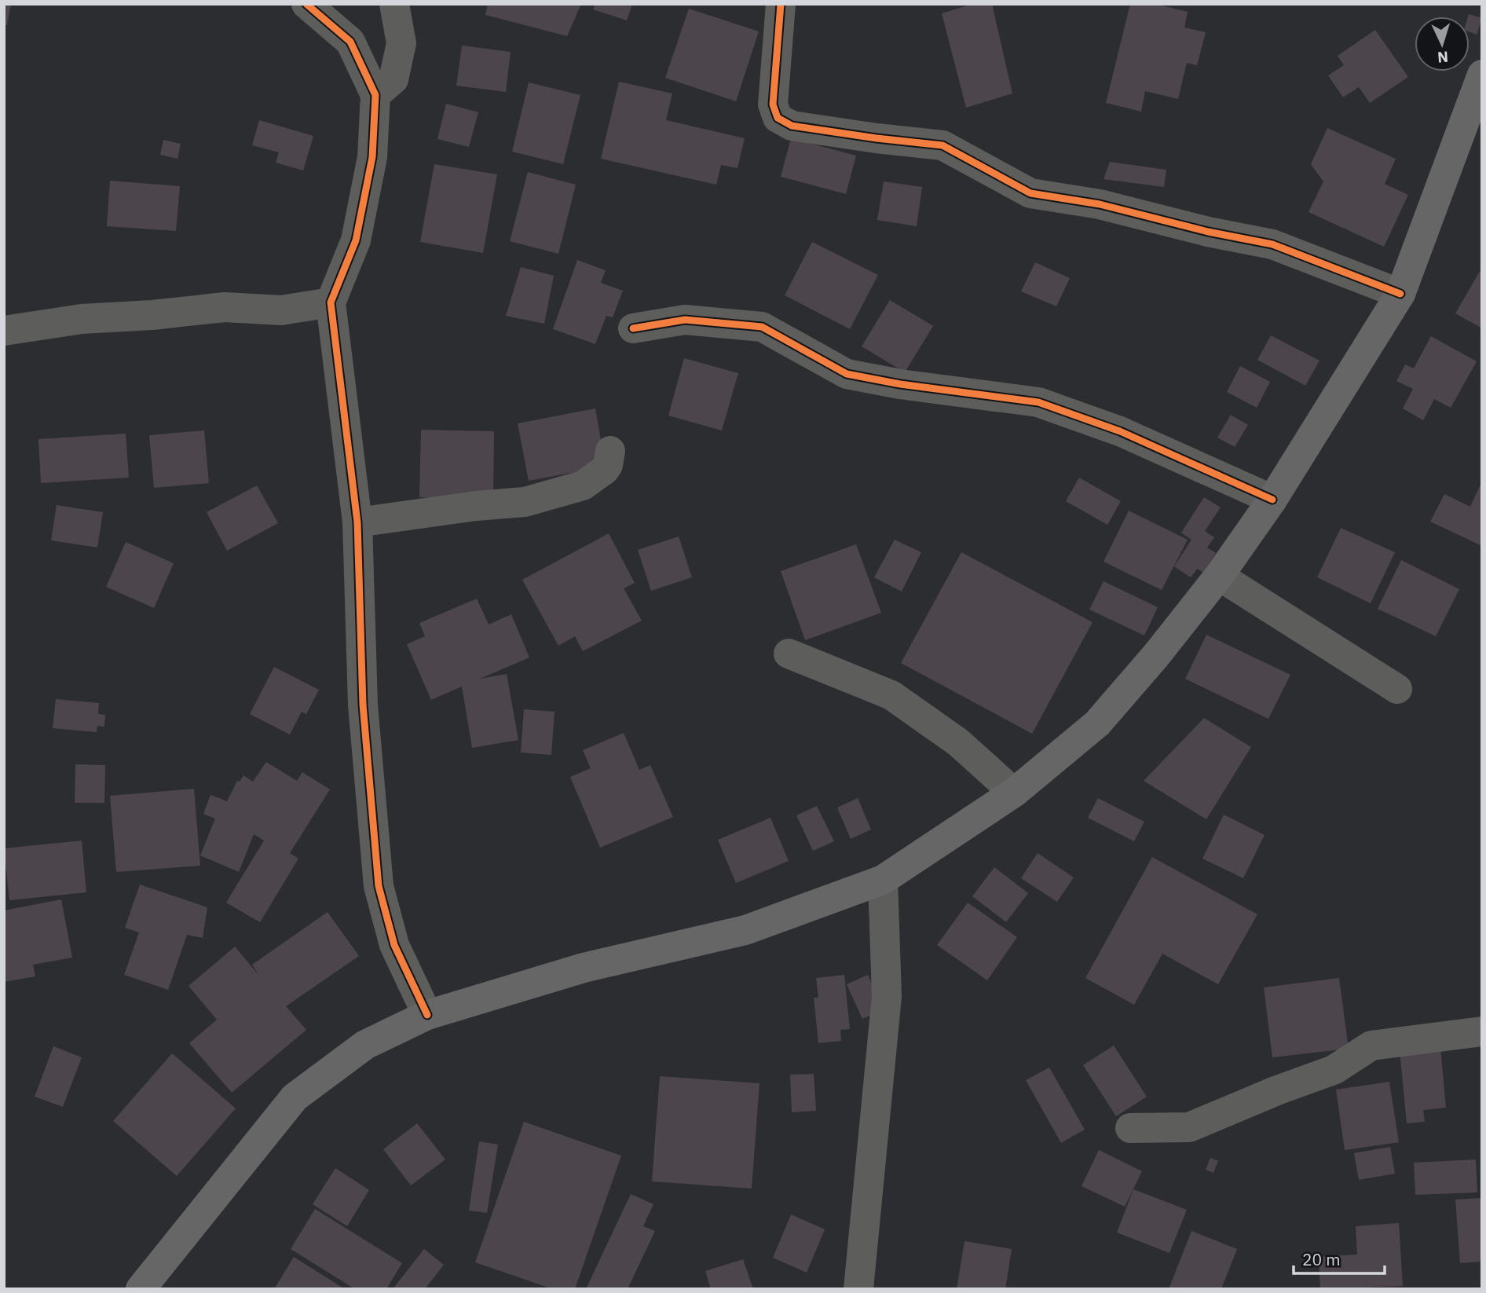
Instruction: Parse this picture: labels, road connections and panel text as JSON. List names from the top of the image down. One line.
{"scale_bar":"20 m","north":"bottom"}
